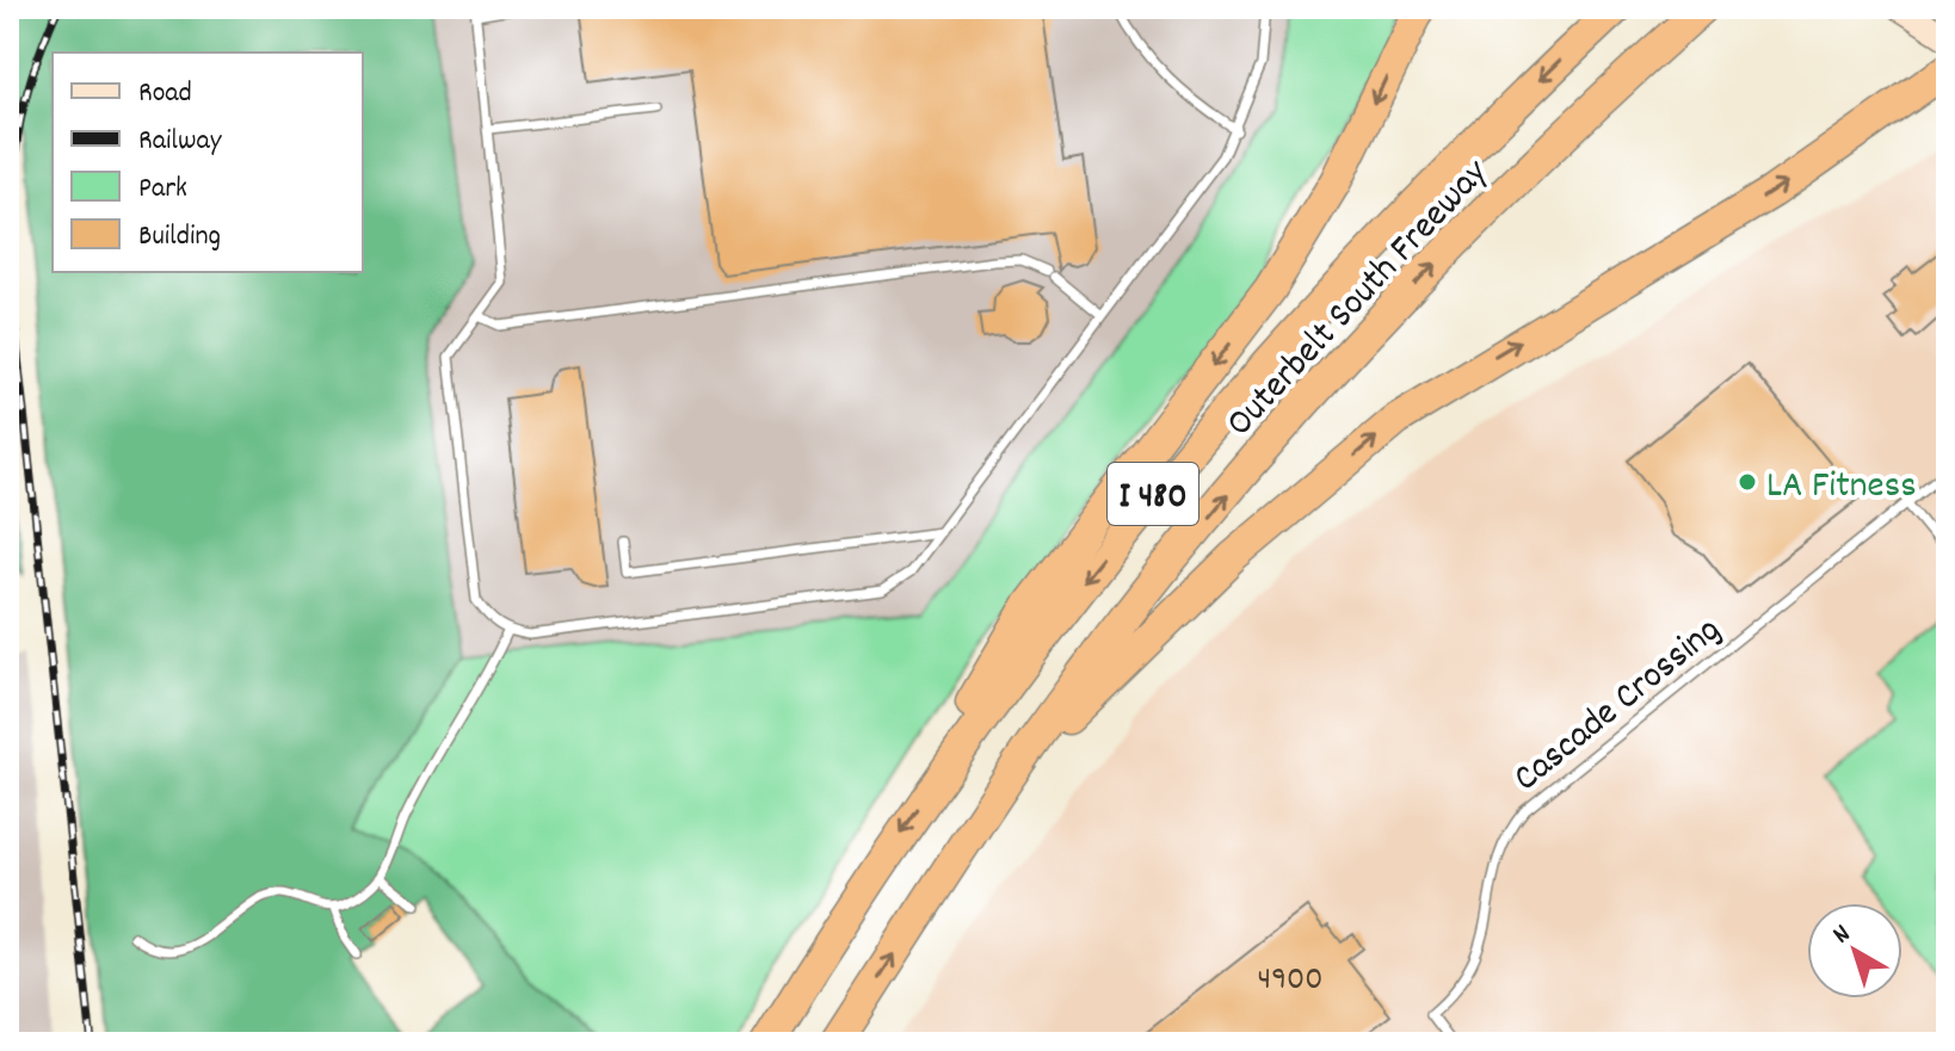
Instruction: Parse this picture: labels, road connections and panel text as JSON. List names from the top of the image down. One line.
{"streets":{"highway":["Outerbelt South Freeway","I 480"],"lane":["Cascade Crossing"]},"places":["LA Fitness"],"house_numbers":["4900"],"legend":["Road","Railway","Park","Building"],"north":"top left"}
